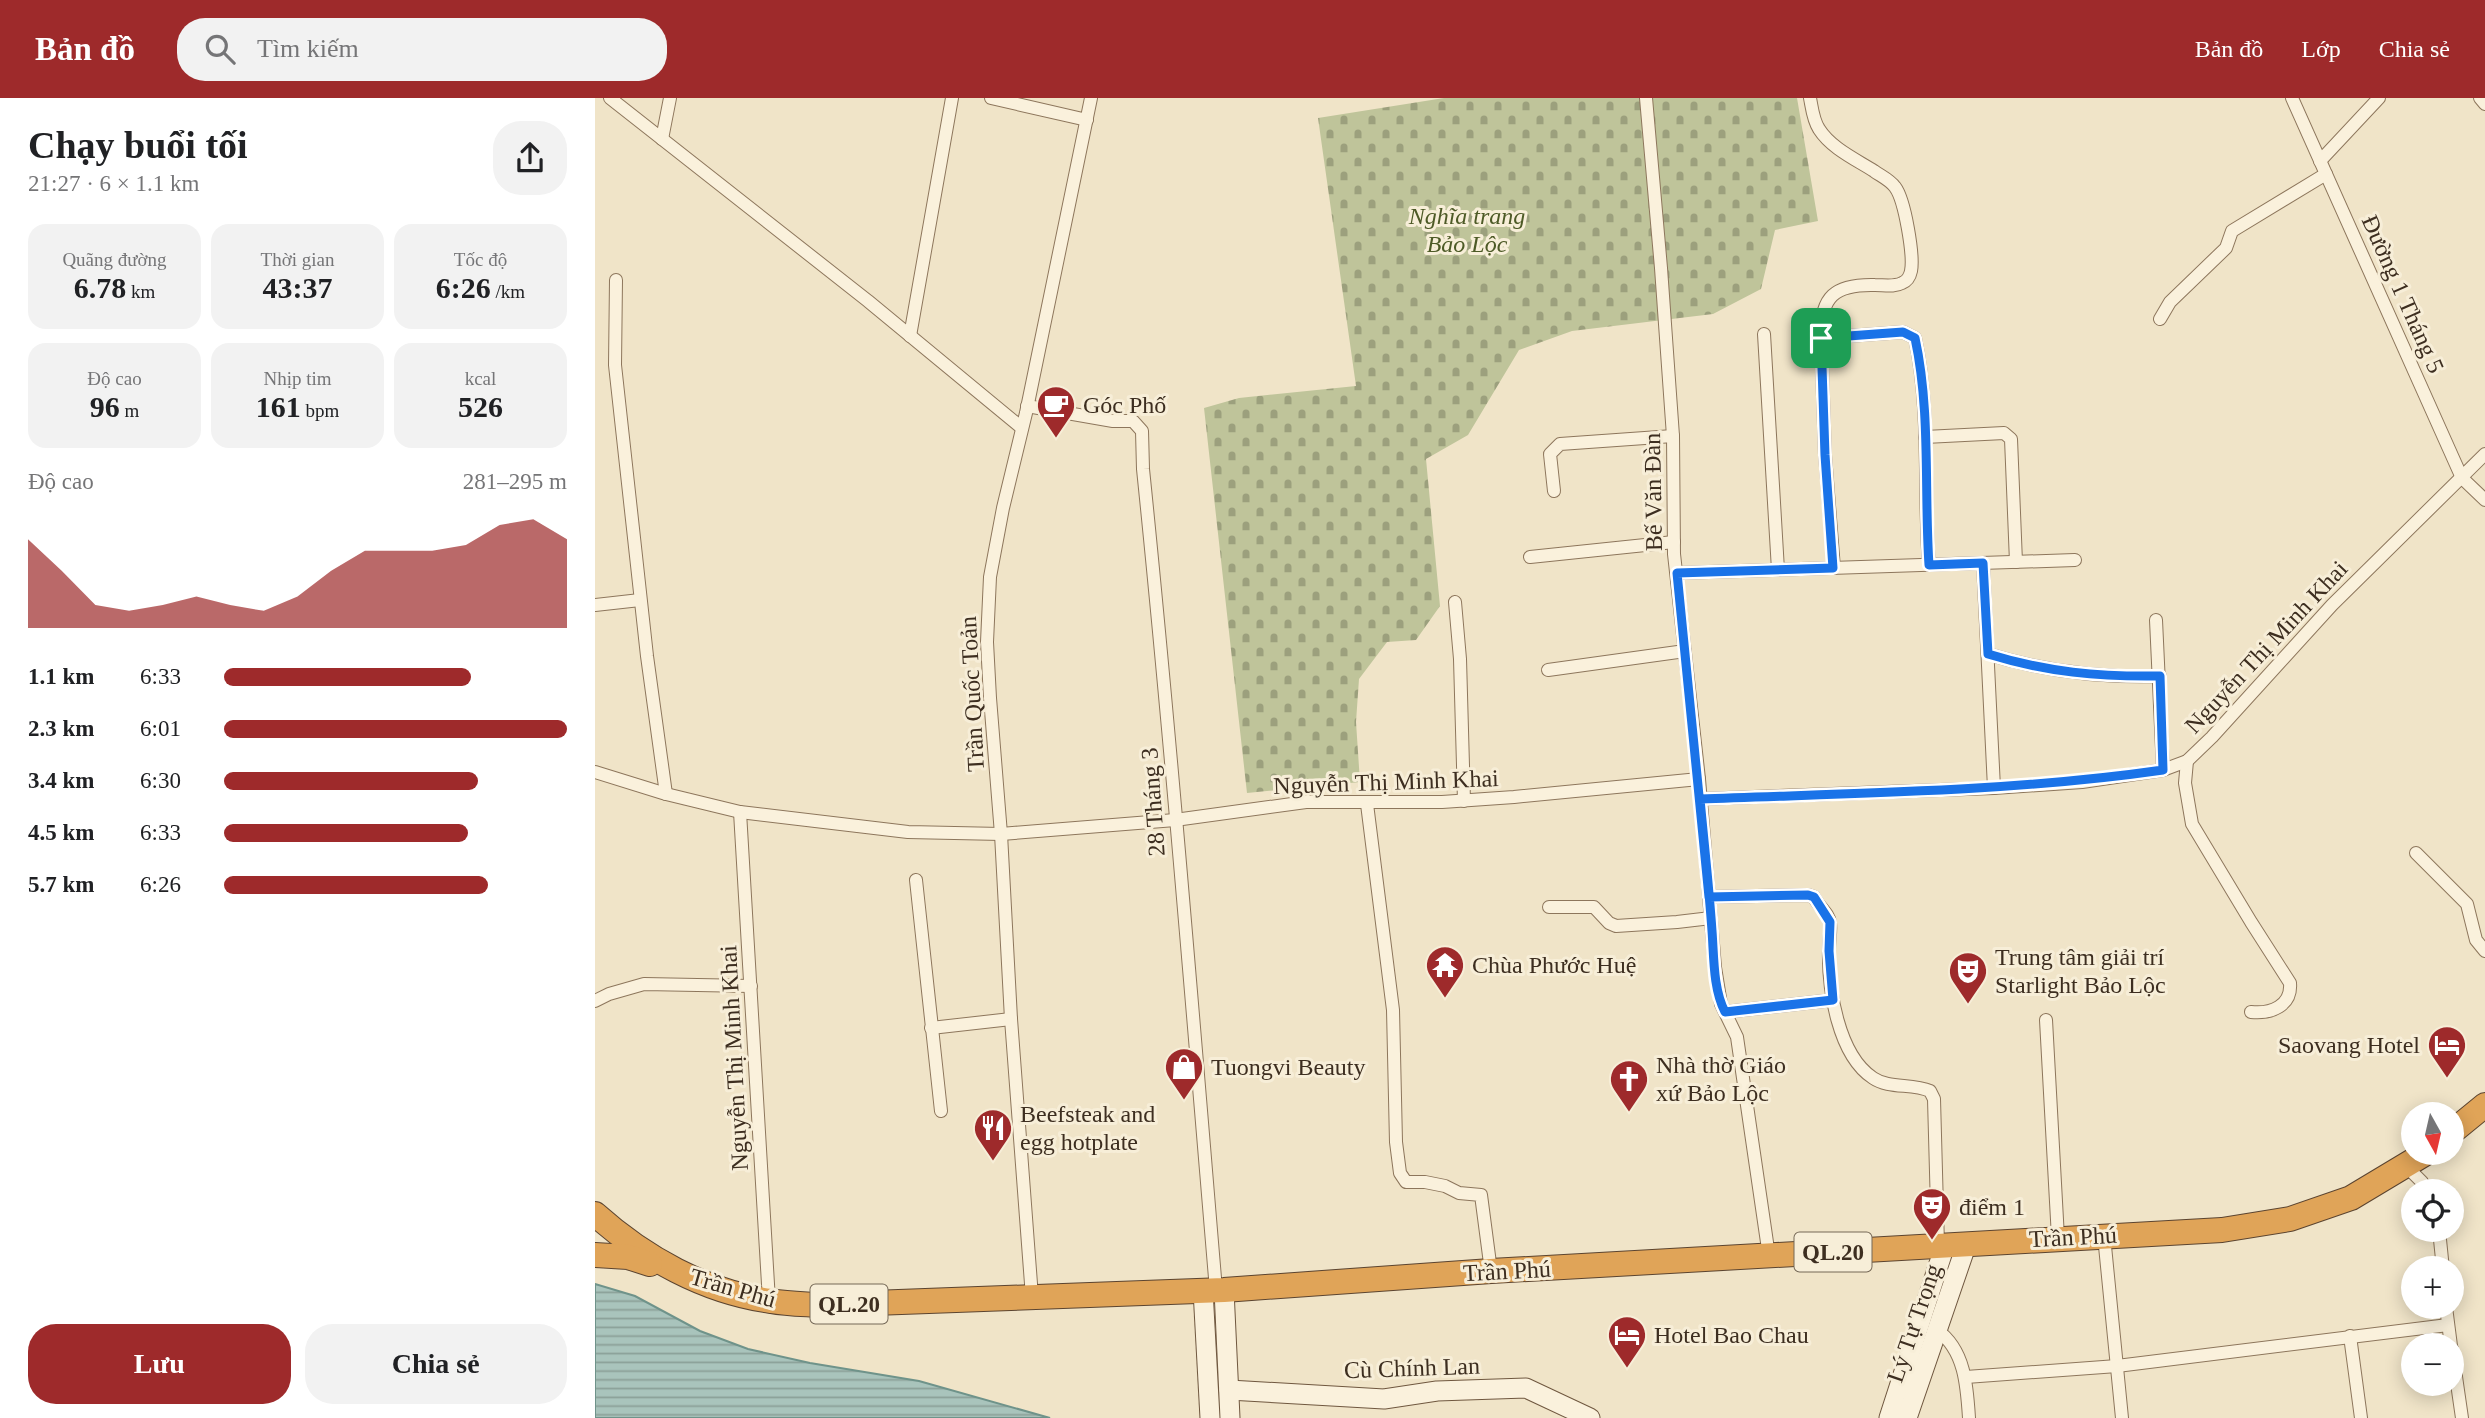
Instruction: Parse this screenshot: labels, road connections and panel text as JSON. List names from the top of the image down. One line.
{"streets":{"highway":["Trần Phú","QL.20"],"street":["Đường 1 Tháng 5","Bế Văn Đàn","Nguyễn Thị Minh Khai","Trần Quốc Toản","28 Tháng 3","Lý Tự Trọng","Cù Chính Lan"]},"crossings":[["Đường 1 Tháng 5","Nguyễn Thị Minh Khai"],["Bế Văn Đàn","Nguyễn Thị Minh Khai"],["Bế Văn Đàn","Trần Phú"],["Nguyễn Thị Minh Khai","Trần Quốc Toản"],["Nguyễn Thị Minh Khai","28 Tháng 3"],["Nguyễn Thị Minh Khai","Trần Phú"],["Trần Quốc Toản","28 Tháng 3"],["Trần Quốc Toản","Trần Phú"],["28 Tháng 3","Trần Phú"],["Trần Phú","QL.20"],["Trần Phú","Lý Tự Trọng"]],"parks":["Nghĩa trang Bảo Lộc"],"places":{"cafe":["Góc Phố"],"temple":["Chùa Phước Huệ"],"theatre":["Trung tâm giải trí Starlight Bảo Lộc","điểm 1"],"hotel":["Saovang Hotel","Hotel Bao Chau"],"shop":["Tuongvi Beauty"],"church":["Nhà thờ Giáo xứ Bảo Lộc"],"restaurant":["Beefsteak and egg hotplate"]},"north":"bottom","page":{"header":"Bản đồ","search":"Tìm kiếm","nav":["Bản đồ","Lớp","Chia sẻ"],"heading":["Chạy buổi tối","21:27 · 6 × 1.1 km"],"stats":[["Quãng đường","6.78 km"],["Thời gian","43:37"],["Tốc độ","6:26 /km"],["Độ cao","96 m"],["Nhịp tim","161 bpm"],["kcal","526"]],"chart":["Độ cao","281–295 m"],"list":[{"name":"1.1 km","note":"6:33"},{"name":"2.3 km","note":"6:01"},{"name":"3.4 km","note":"6:30"},{"name":"4.5 km","note":"6:33"},{"name":"5.7 km","note":"6:26"}],"map_buttons":["+","−"],"buttons":["Lưu","Chia sẻ"]}}
